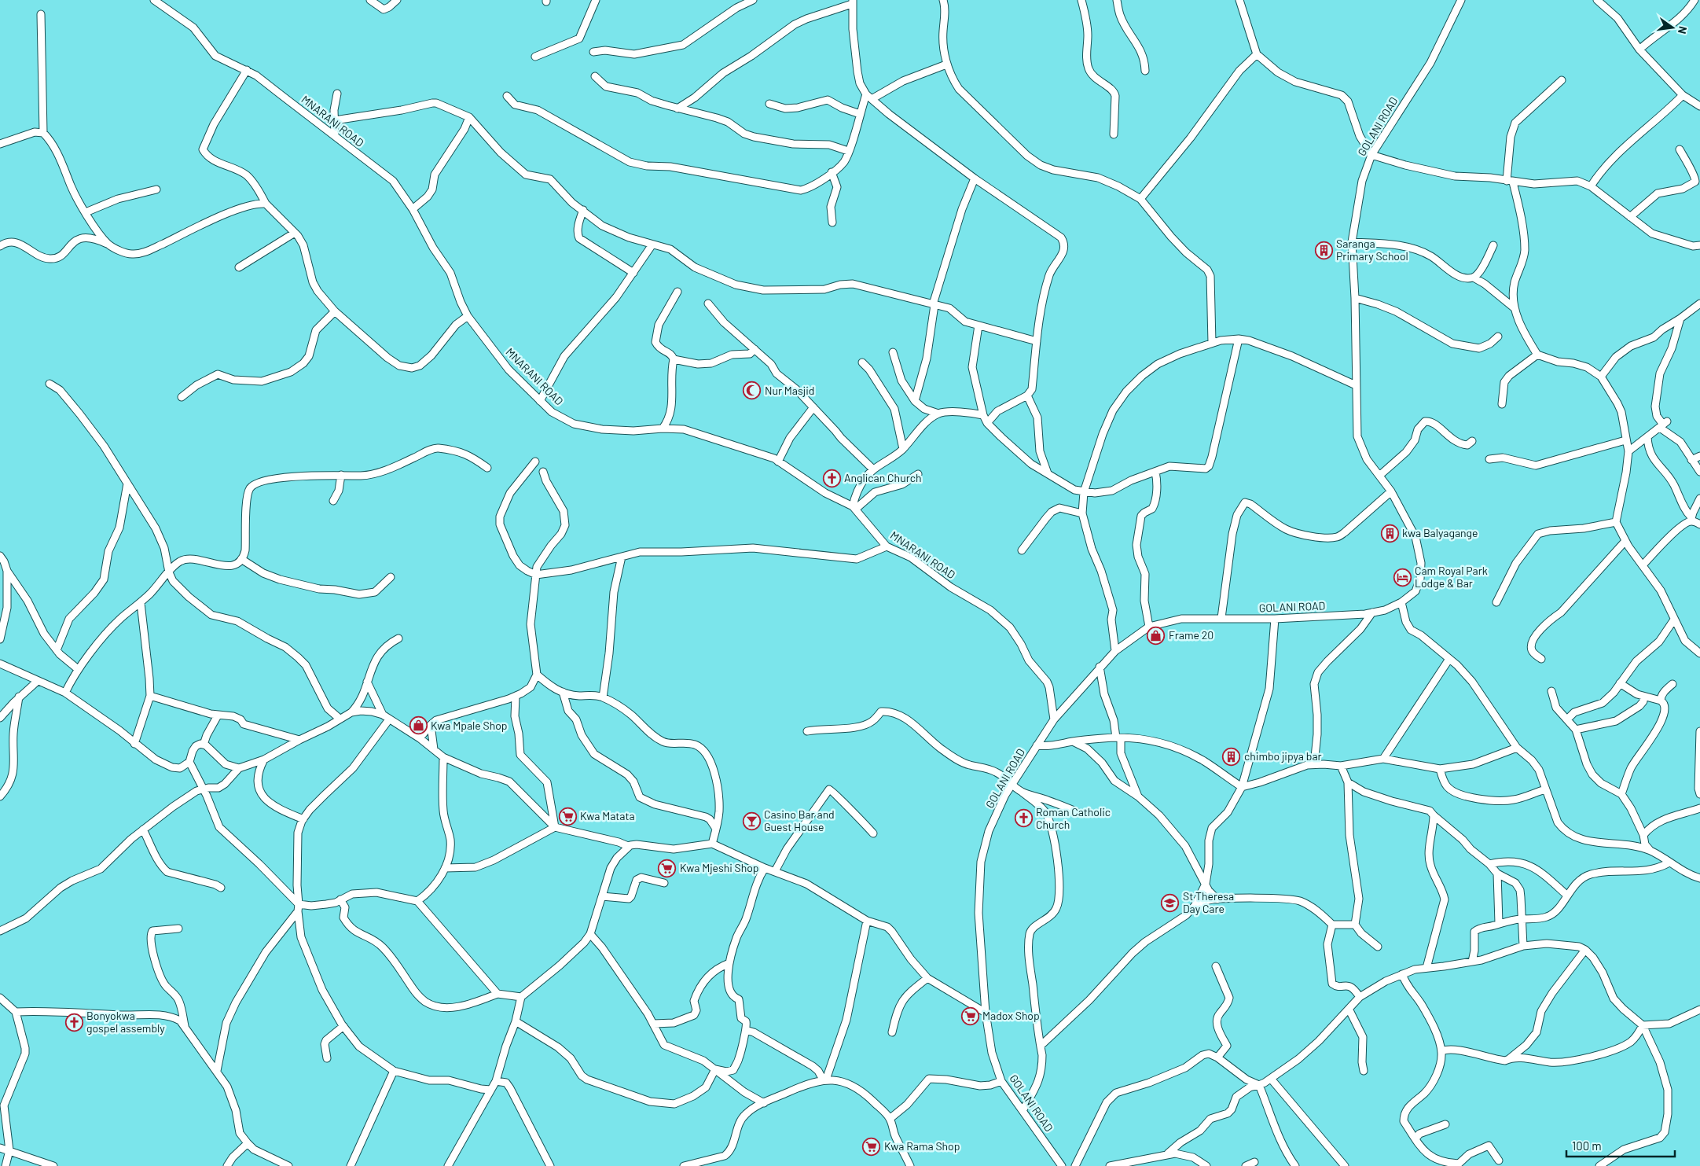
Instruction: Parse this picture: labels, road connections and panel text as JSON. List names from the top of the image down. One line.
{"streets":{"street":["MNARANI ROAD","GOLANI ROAD"]},"crossings":[["MNARANI ROAD","GOLANI ROAD"]],"places":{"building":["Saranga Primary School","kwa Balyagange","chimbo jipya bar"],"mosque":["Nur Masjid"],"church":["Anglican Church","Roman Catholic Church","Bonyokwa gospel assembly"],"hotel":["Cam Royal Park Lodge & Bar"],"shop":["Frame 20","Kwa Mpale Shop"],"supermarket":["Kwa Matata","Kwa Mjeshi Shop","Madox Shop","Kwa Rama Shop"],"bar":["Casino Bar and Guest House"],"school or university":["St Theresa Day Care"]},"scale_bar":"100 m","north":"right"}
